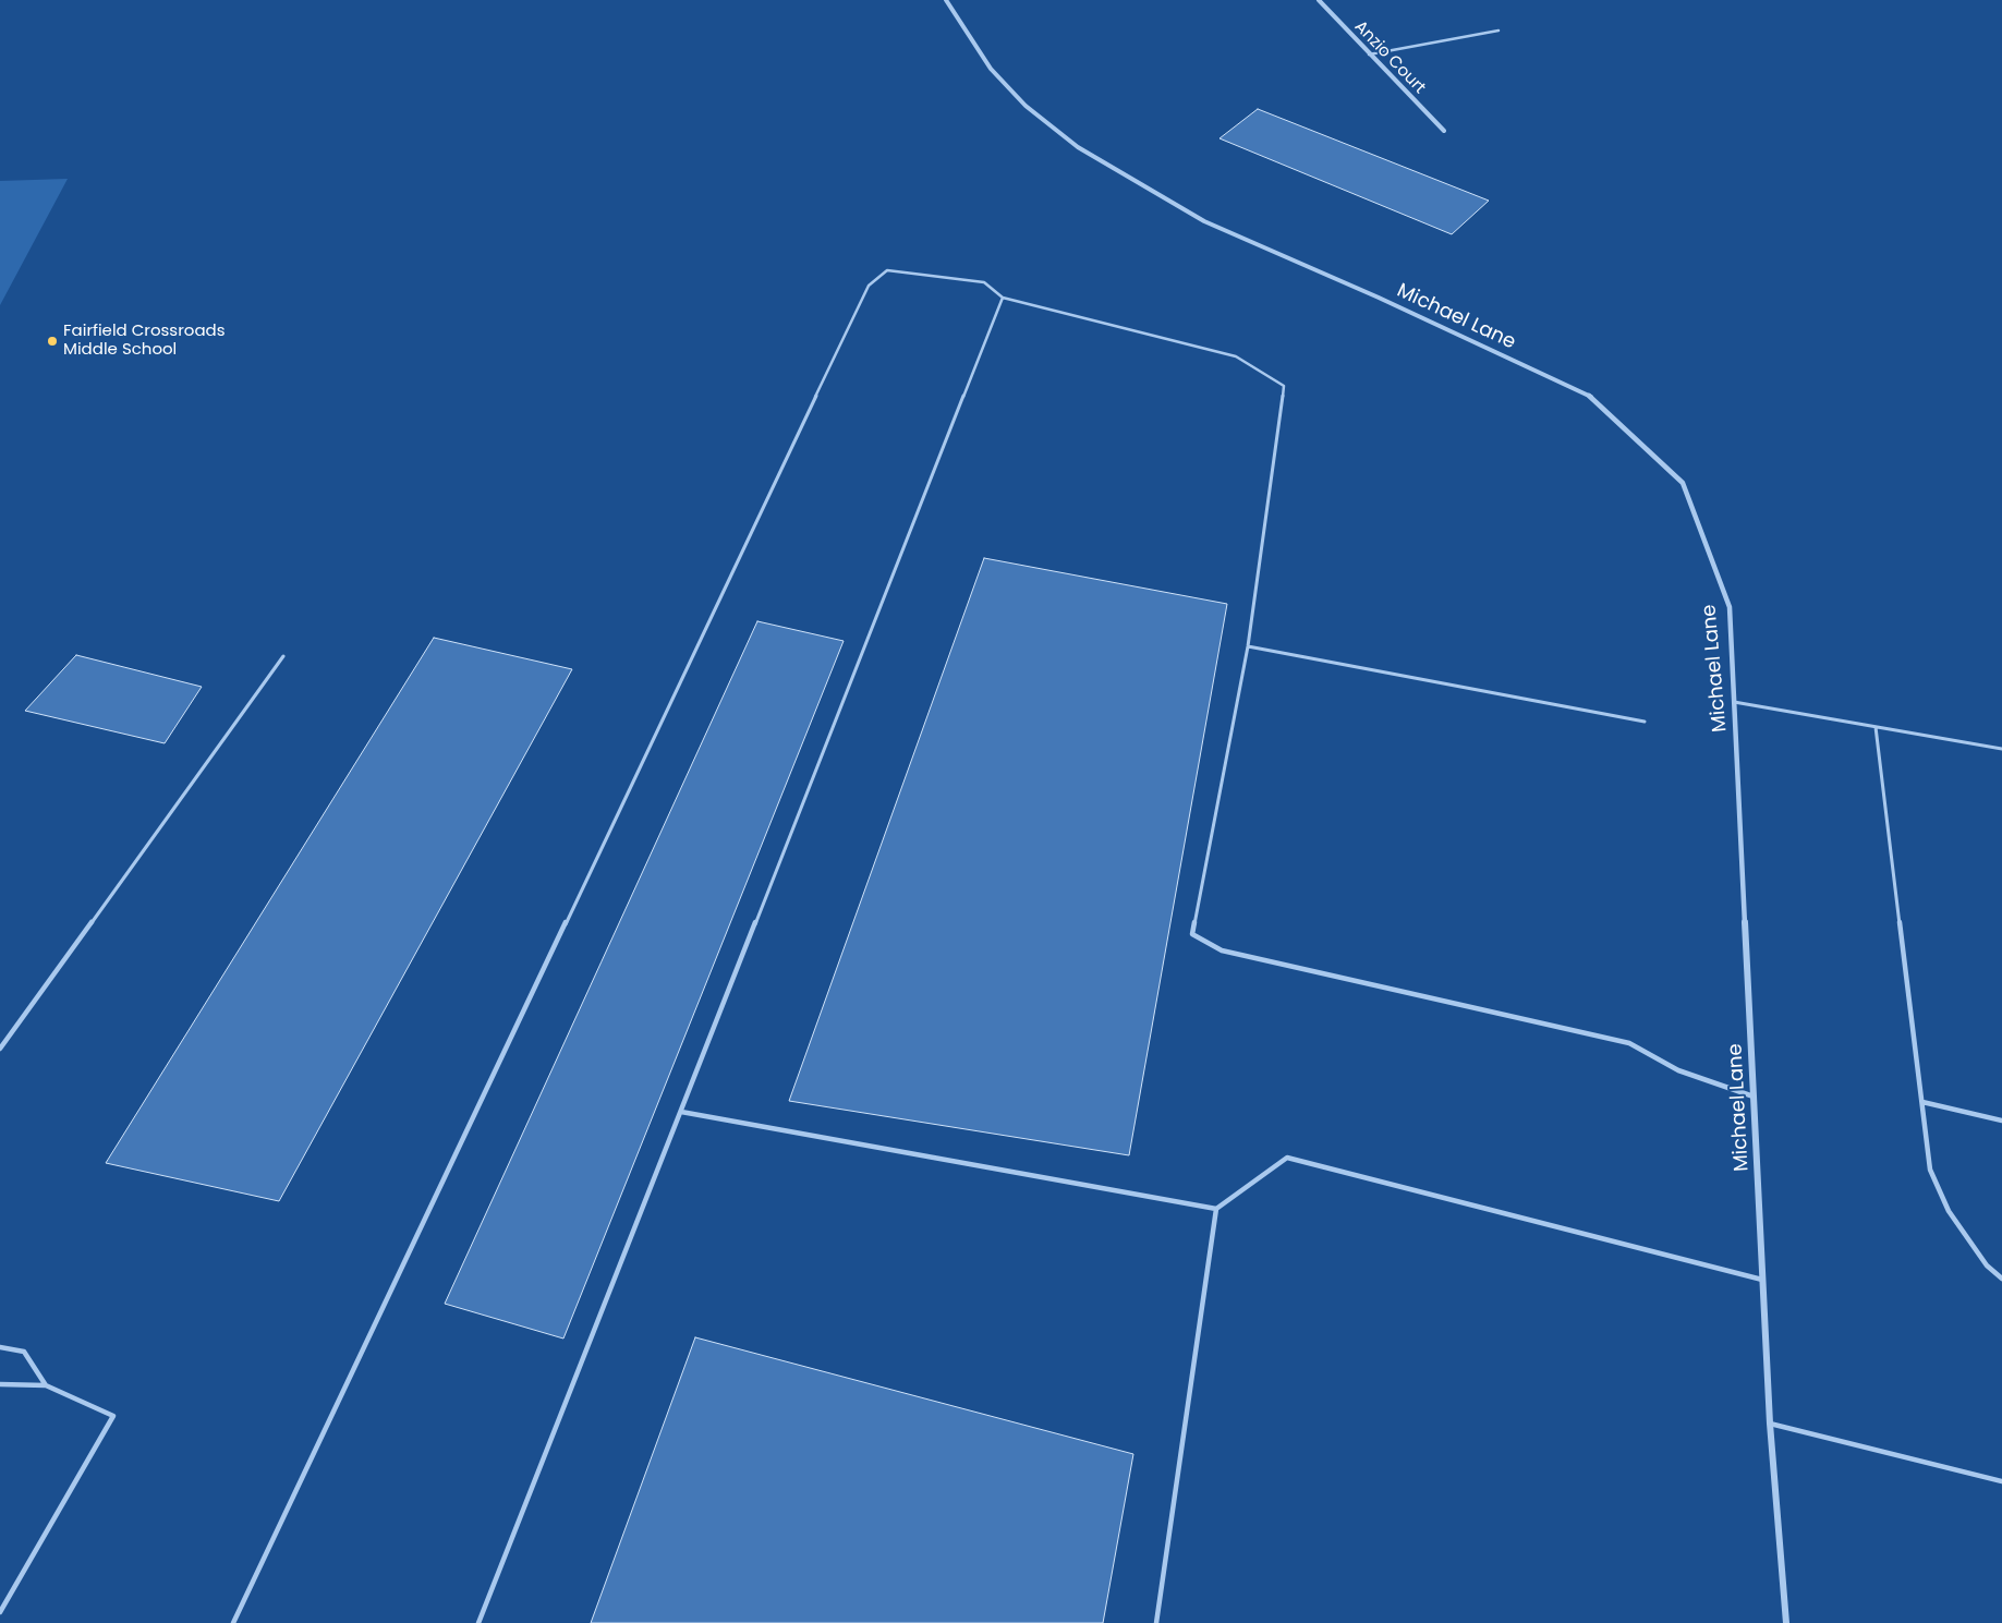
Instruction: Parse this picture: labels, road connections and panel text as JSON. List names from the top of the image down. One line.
{"streets":{"street":["Anzio Court","Michael Lane"]},"places":["Fairfield Crossroads Middle School"]}
